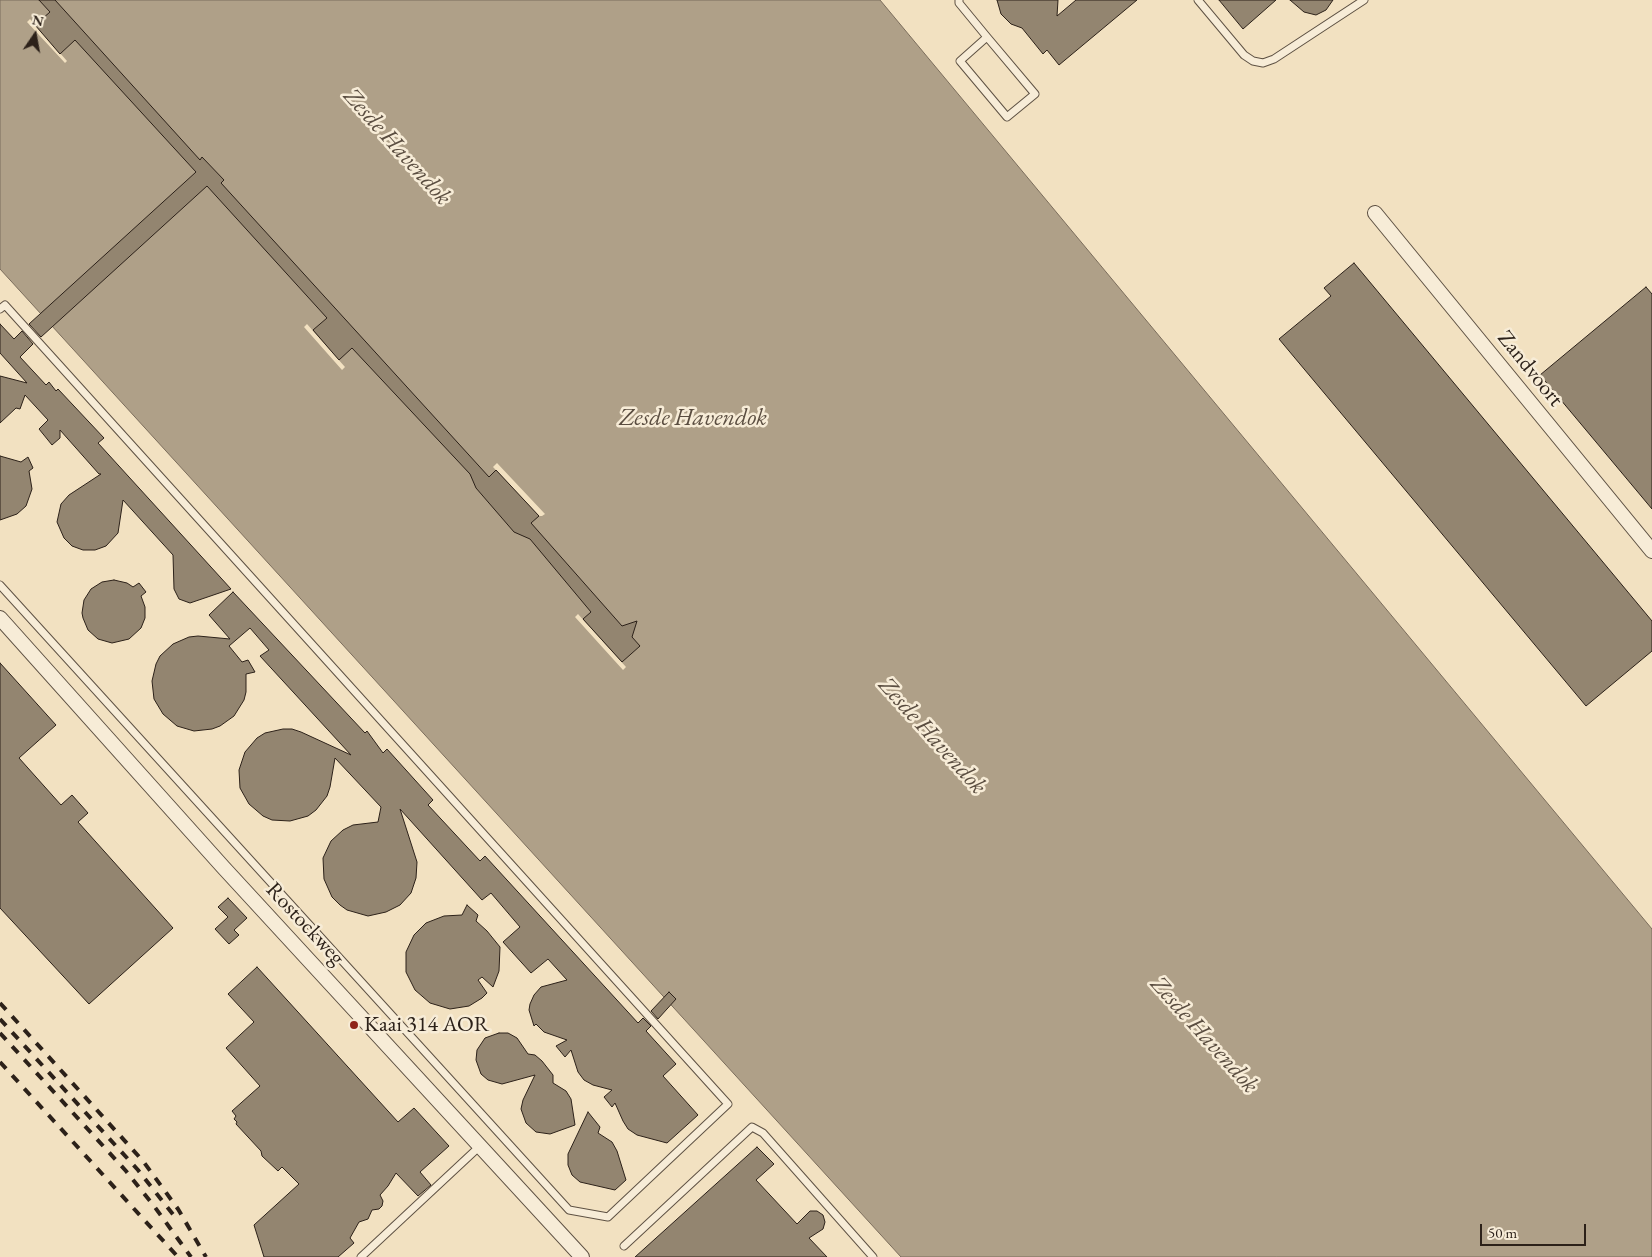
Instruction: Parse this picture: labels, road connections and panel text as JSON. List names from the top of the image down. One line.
{"streets":{"street":["Zandvoort","Rostockweg"]},"water":["Zesde Havendok"],"places":["Kaai 314 AOR"],"scale_bar":"50 m","north":"top"}
